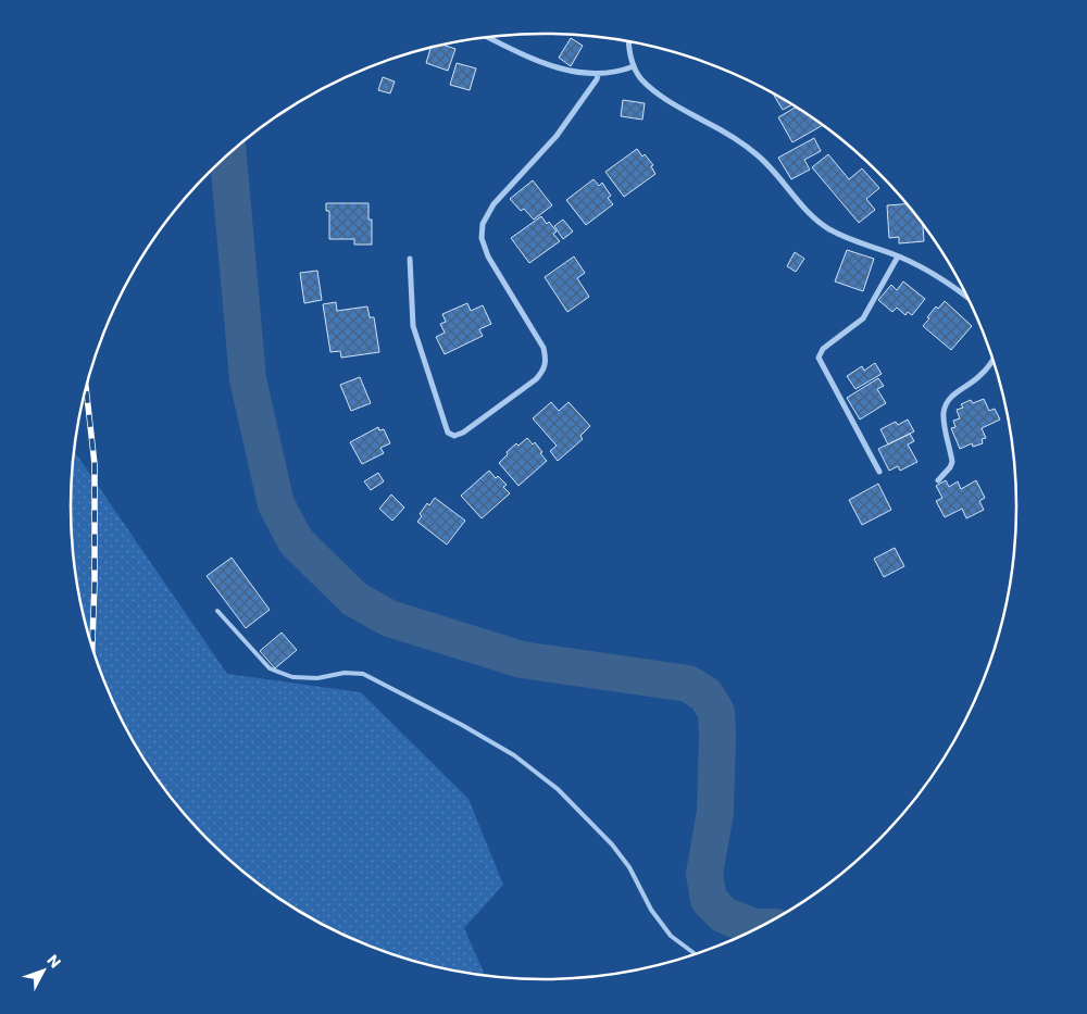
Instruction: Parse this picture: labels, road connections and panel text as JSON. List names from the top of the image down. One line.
{"north":"top right"}
